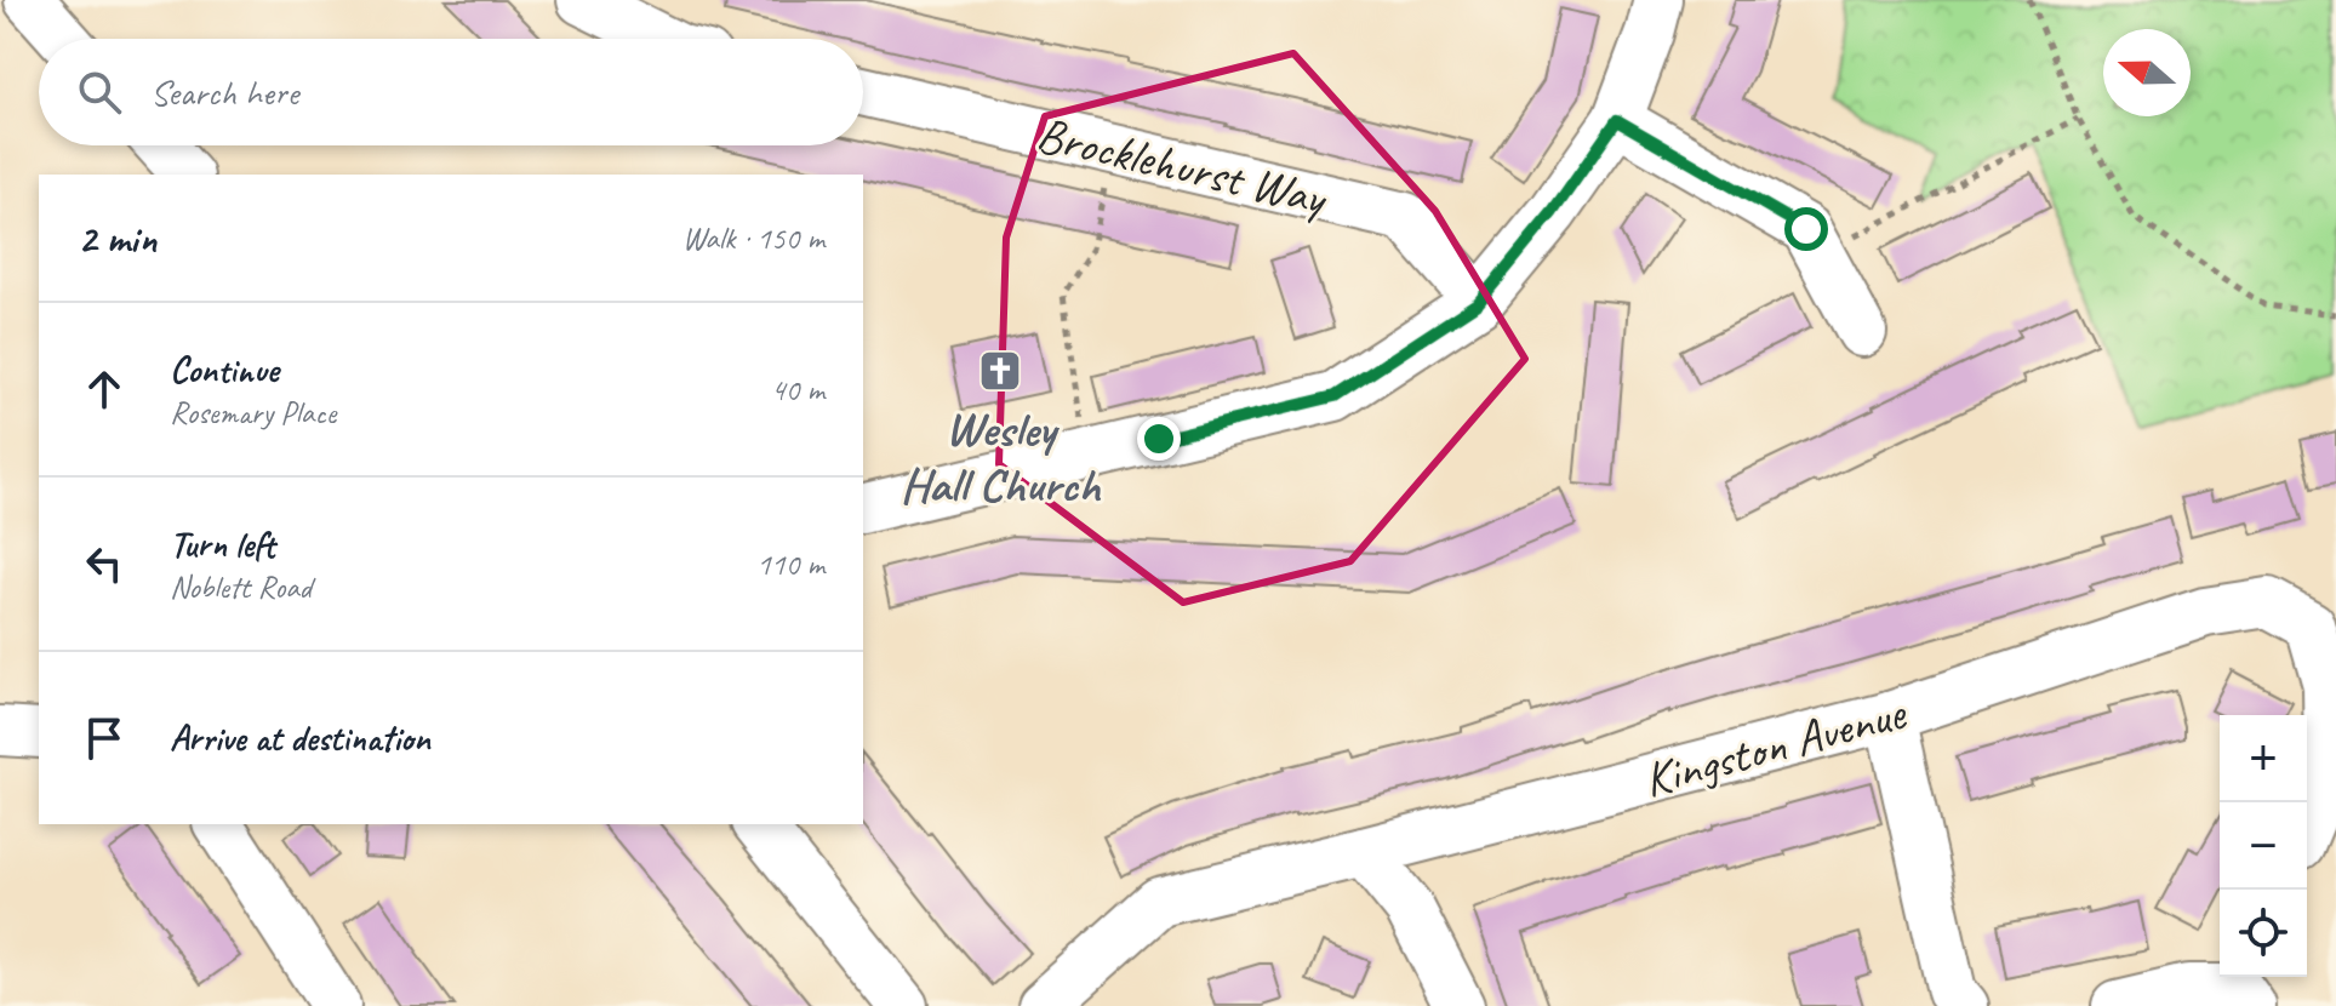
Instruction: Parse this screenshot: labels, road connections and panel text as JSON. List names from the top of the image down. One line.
{"streets":{"street":["Brocklehurst Way","Kingston Avenue"]},"places":{"church":["Wesley Hall Church"]},"north":"left","page":{"search":"Search here","heading":["2 min","Walk · 150 m"],"list":[["Continue","Rosemary Place","40 m"],["Turn left","Noblett Road","110 m"],"Arrive at destination"],"map_buttons":["+","−"]}}
